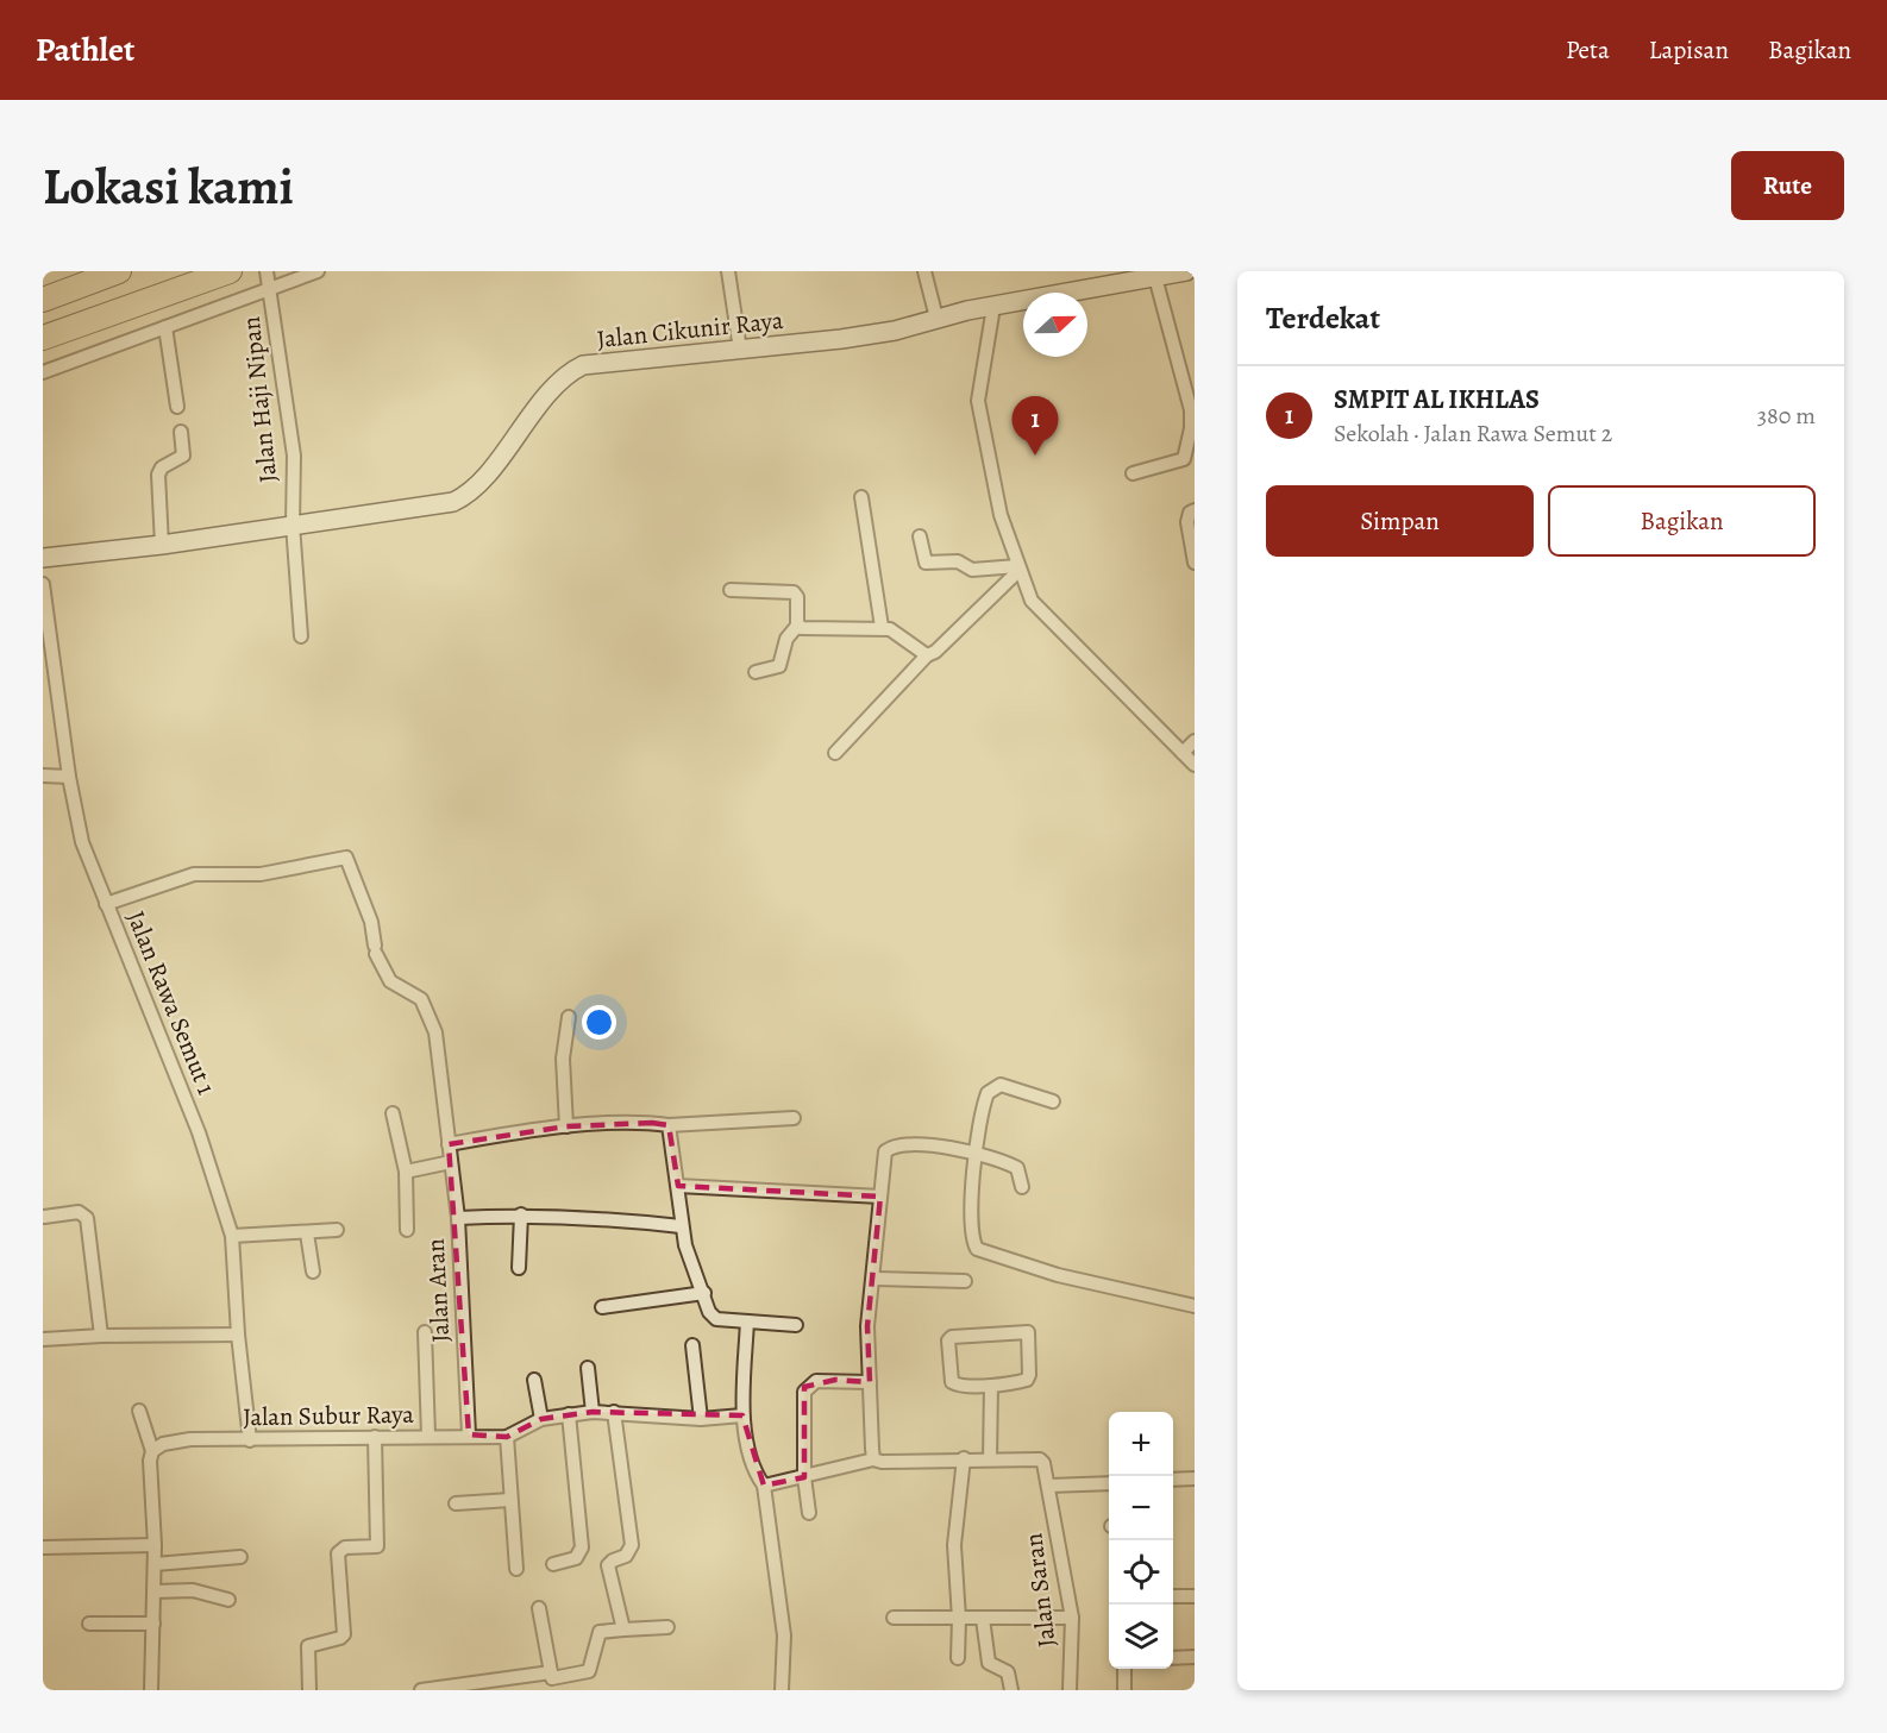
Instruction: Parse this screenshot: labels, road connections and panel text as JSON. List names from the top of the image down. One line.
{"streets":{"street":["Jalan Cikunir Raya","Jalan Haji Nipan","Jalan Rawa Semut 1","Jalan Aran","Jalan Subur Raya","Jalan Saran"]},"crossings":[["Jalan Cikunir Raya","Jalan Haji Nipan"],["Jalan Rawa Semut 1","Jalan Aran"],["Jalan Rawa Semut 1","Jalan Subur Raya"],["Jalan Aran","Jalan Subur Raya"]],"north":"right","page":{"header":"Pathlet","nav":["Peta","Lapisan","Bagikan"],"buttons":["Rute",["Simpan","Bagikan"]],"title":"Lokasi kami","heading":"Terdekat","list":[{"mark":"1","name":"SMPIT AL IKHLAS","note":"Sekolah · Jalan Rawa Semut 2","value":"380 m"}],"pins":"1","map_buttons":["+","−"]}}
